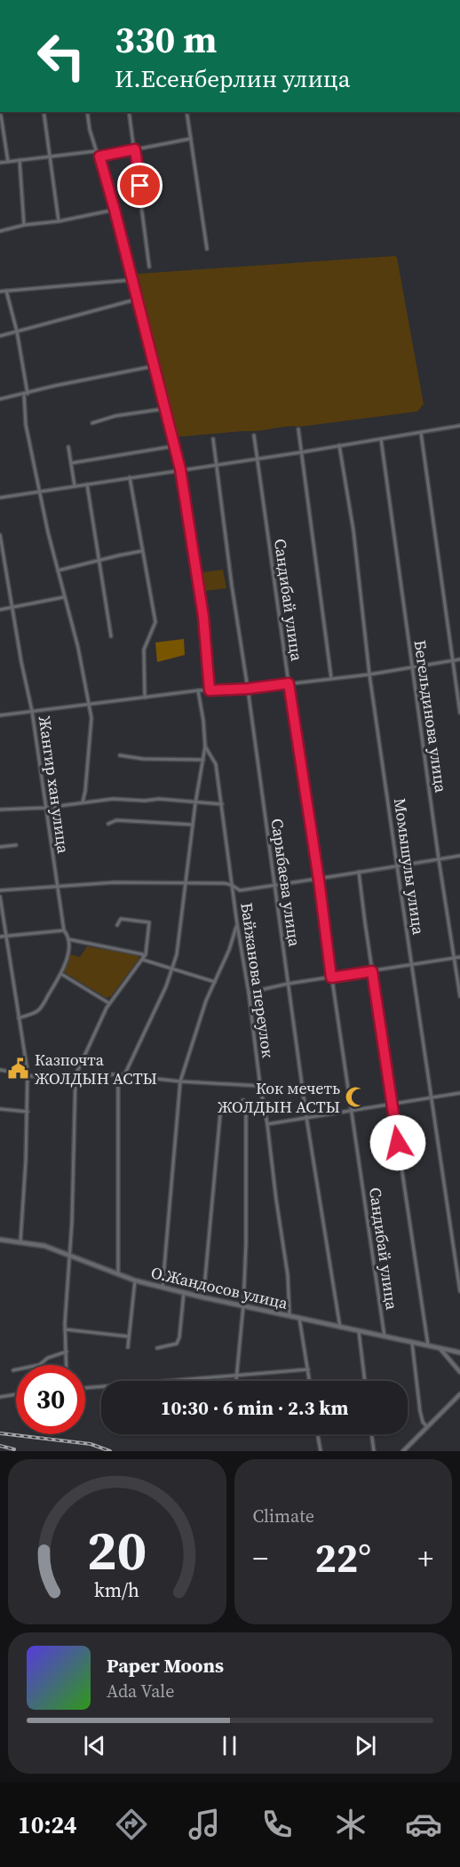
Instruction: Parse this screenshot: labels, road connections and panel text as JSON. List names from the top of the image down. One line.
{"streets":{"main road":["О.Жандосов улица"],"street":["Сандибай улица","Бегельдинова улица","Жангир хан улица","Момышулы улица","Сарыбаева улица","Байжанова переулок"]},"crossings":[["Сандибай улица","О.Жандосов улица"],["Сарыбаева улица","О.Жандосов улица"],["Байжанова переулок","О.Жандосов улица"]],"places":{"public building":["Казпочта ЖОЛДЫН АСТЫ"],"mosque":["Кок мечеть ЖОЛДЫН АСТЫ"]},"page":{"turn":["330 m","И.Есенберлин улица"],"limit":"30","trip":"10:30 · 6 min · 2.3 km","tile":"Climate","heat":["−","22°","+"],"song":["Paper Moons","Ada Vale"],"tabs":"10:24","gauge":["20","km/h"]}}
